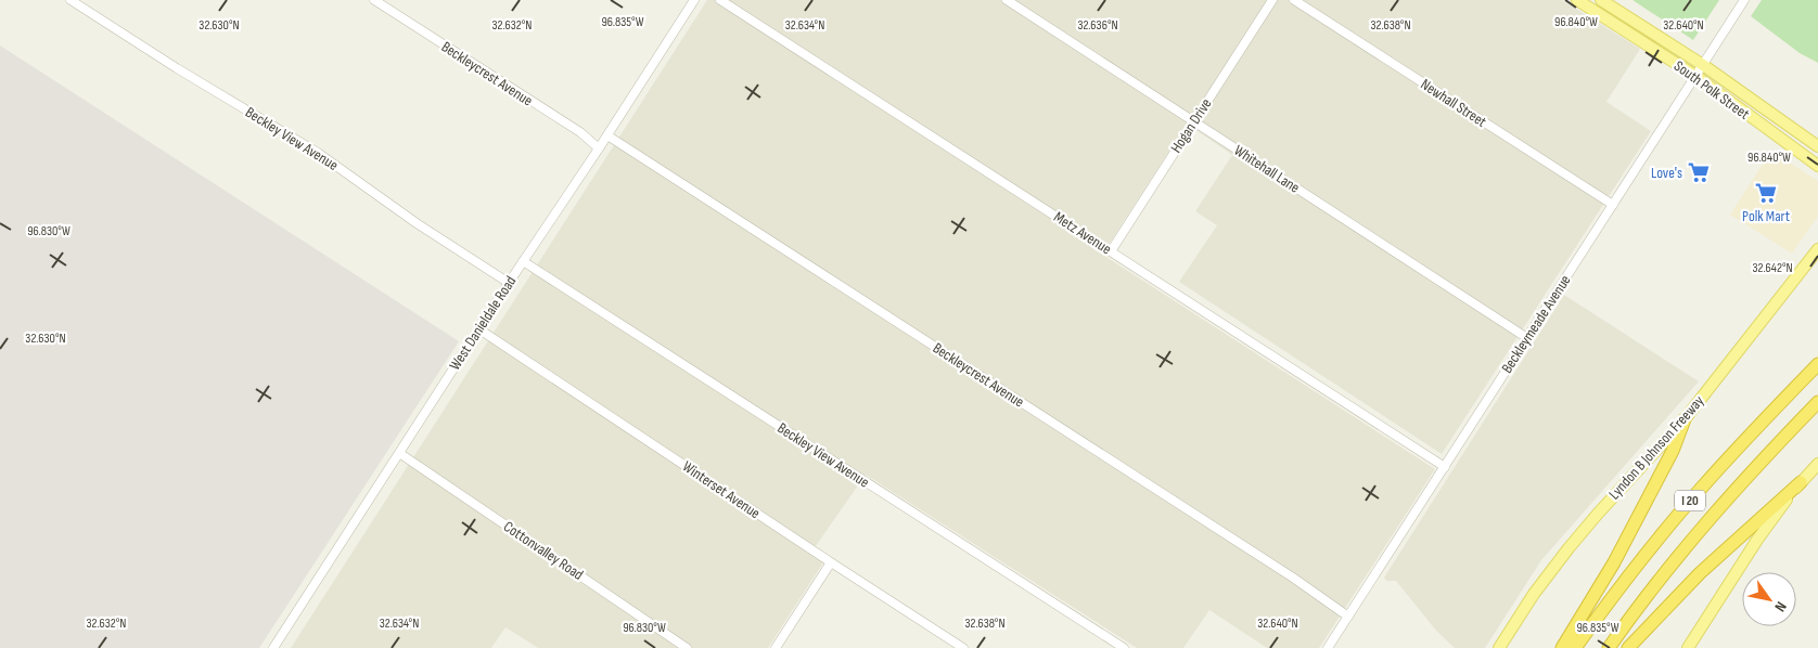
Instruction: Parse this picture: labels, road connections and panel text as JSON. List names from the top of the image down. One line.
{"streets":{"highway":["I 20"],"main road":["South Polk Street","Lyndon B Johnson Freeway"],"street":["Beckleycrest Avenue","Newhall Street","Hogan Drive","Beckley View Avenue","Whitehall Lane","Metz Avenue","West Danieldale Road","Beckleymeade Avenue","Winterset Avenue","Cottonvalley Road"]},"crossings":[["Beckleycrest Avenue","West Danieldale Road"],["Beckleycrest Avenue","Beckleymeade Avenue"],["South Polk Street","Beckleymeade Avenue"],["Newhall Street","Beckleymeade Avenue"],["Hogan Drive","Whitehall Lane"],["Hogan Drive","Metz Avenue"],["Beckley View Avenue","West Danieldale Road"],["Whitehall Lane","Beckleymeade Avenue"],["Metz Avenue","Beckleymeade Avenue"],["West Danieldale Road","Winterset Avenue"],["West Danieldale Road","Cottonvalley Road"]],"places":{"supermarket":["Love's","Polk Mart"]},"north":"bottom right","coordinates":["96.835°W","96.840°W","32.630°N","32.638°N","32.632°N","32.634°N","32.636°N","32.640°N","96.830°W","32.642°N"]}
